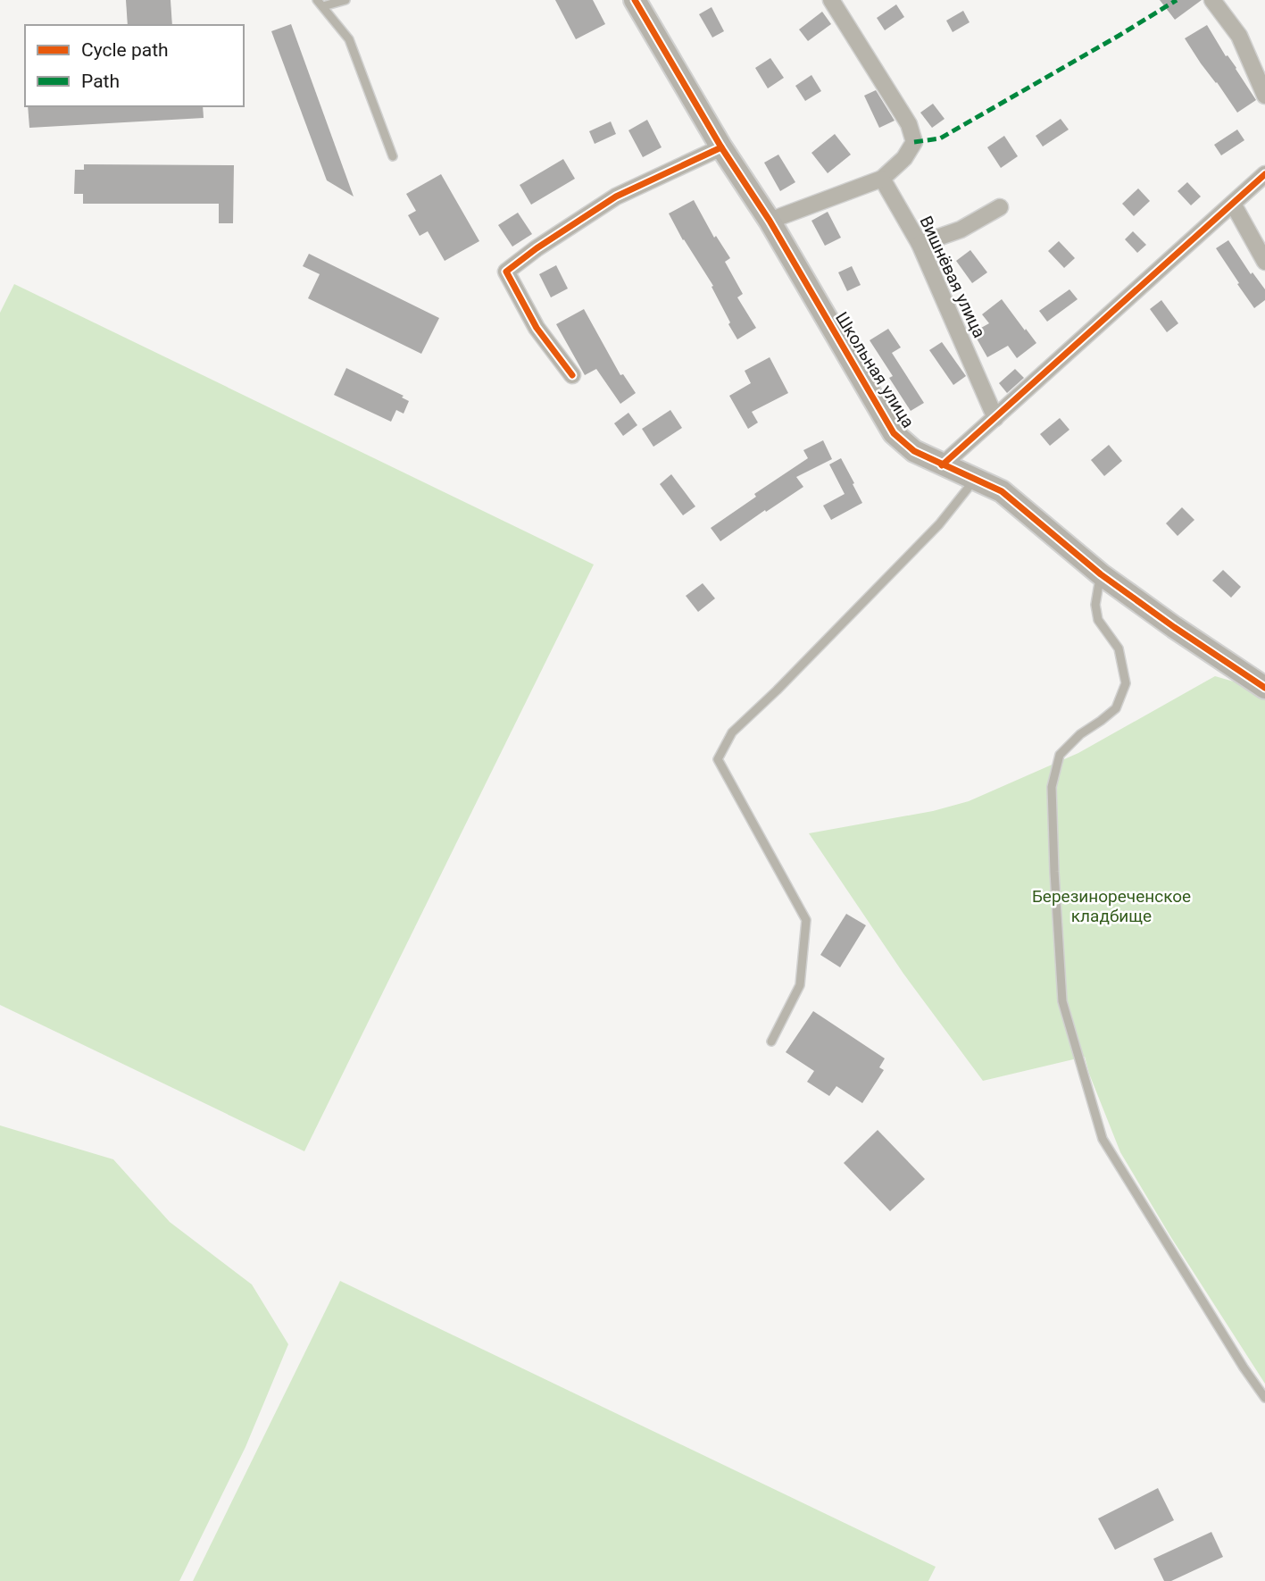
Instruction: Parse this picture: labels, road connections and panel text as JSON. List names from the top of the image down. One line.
{"streets":{"street":["Вишнёвая улица","Школьная улица"]},"parks":["Березинореченское кладбище"],"legend":["Cycle path","Path"]}
